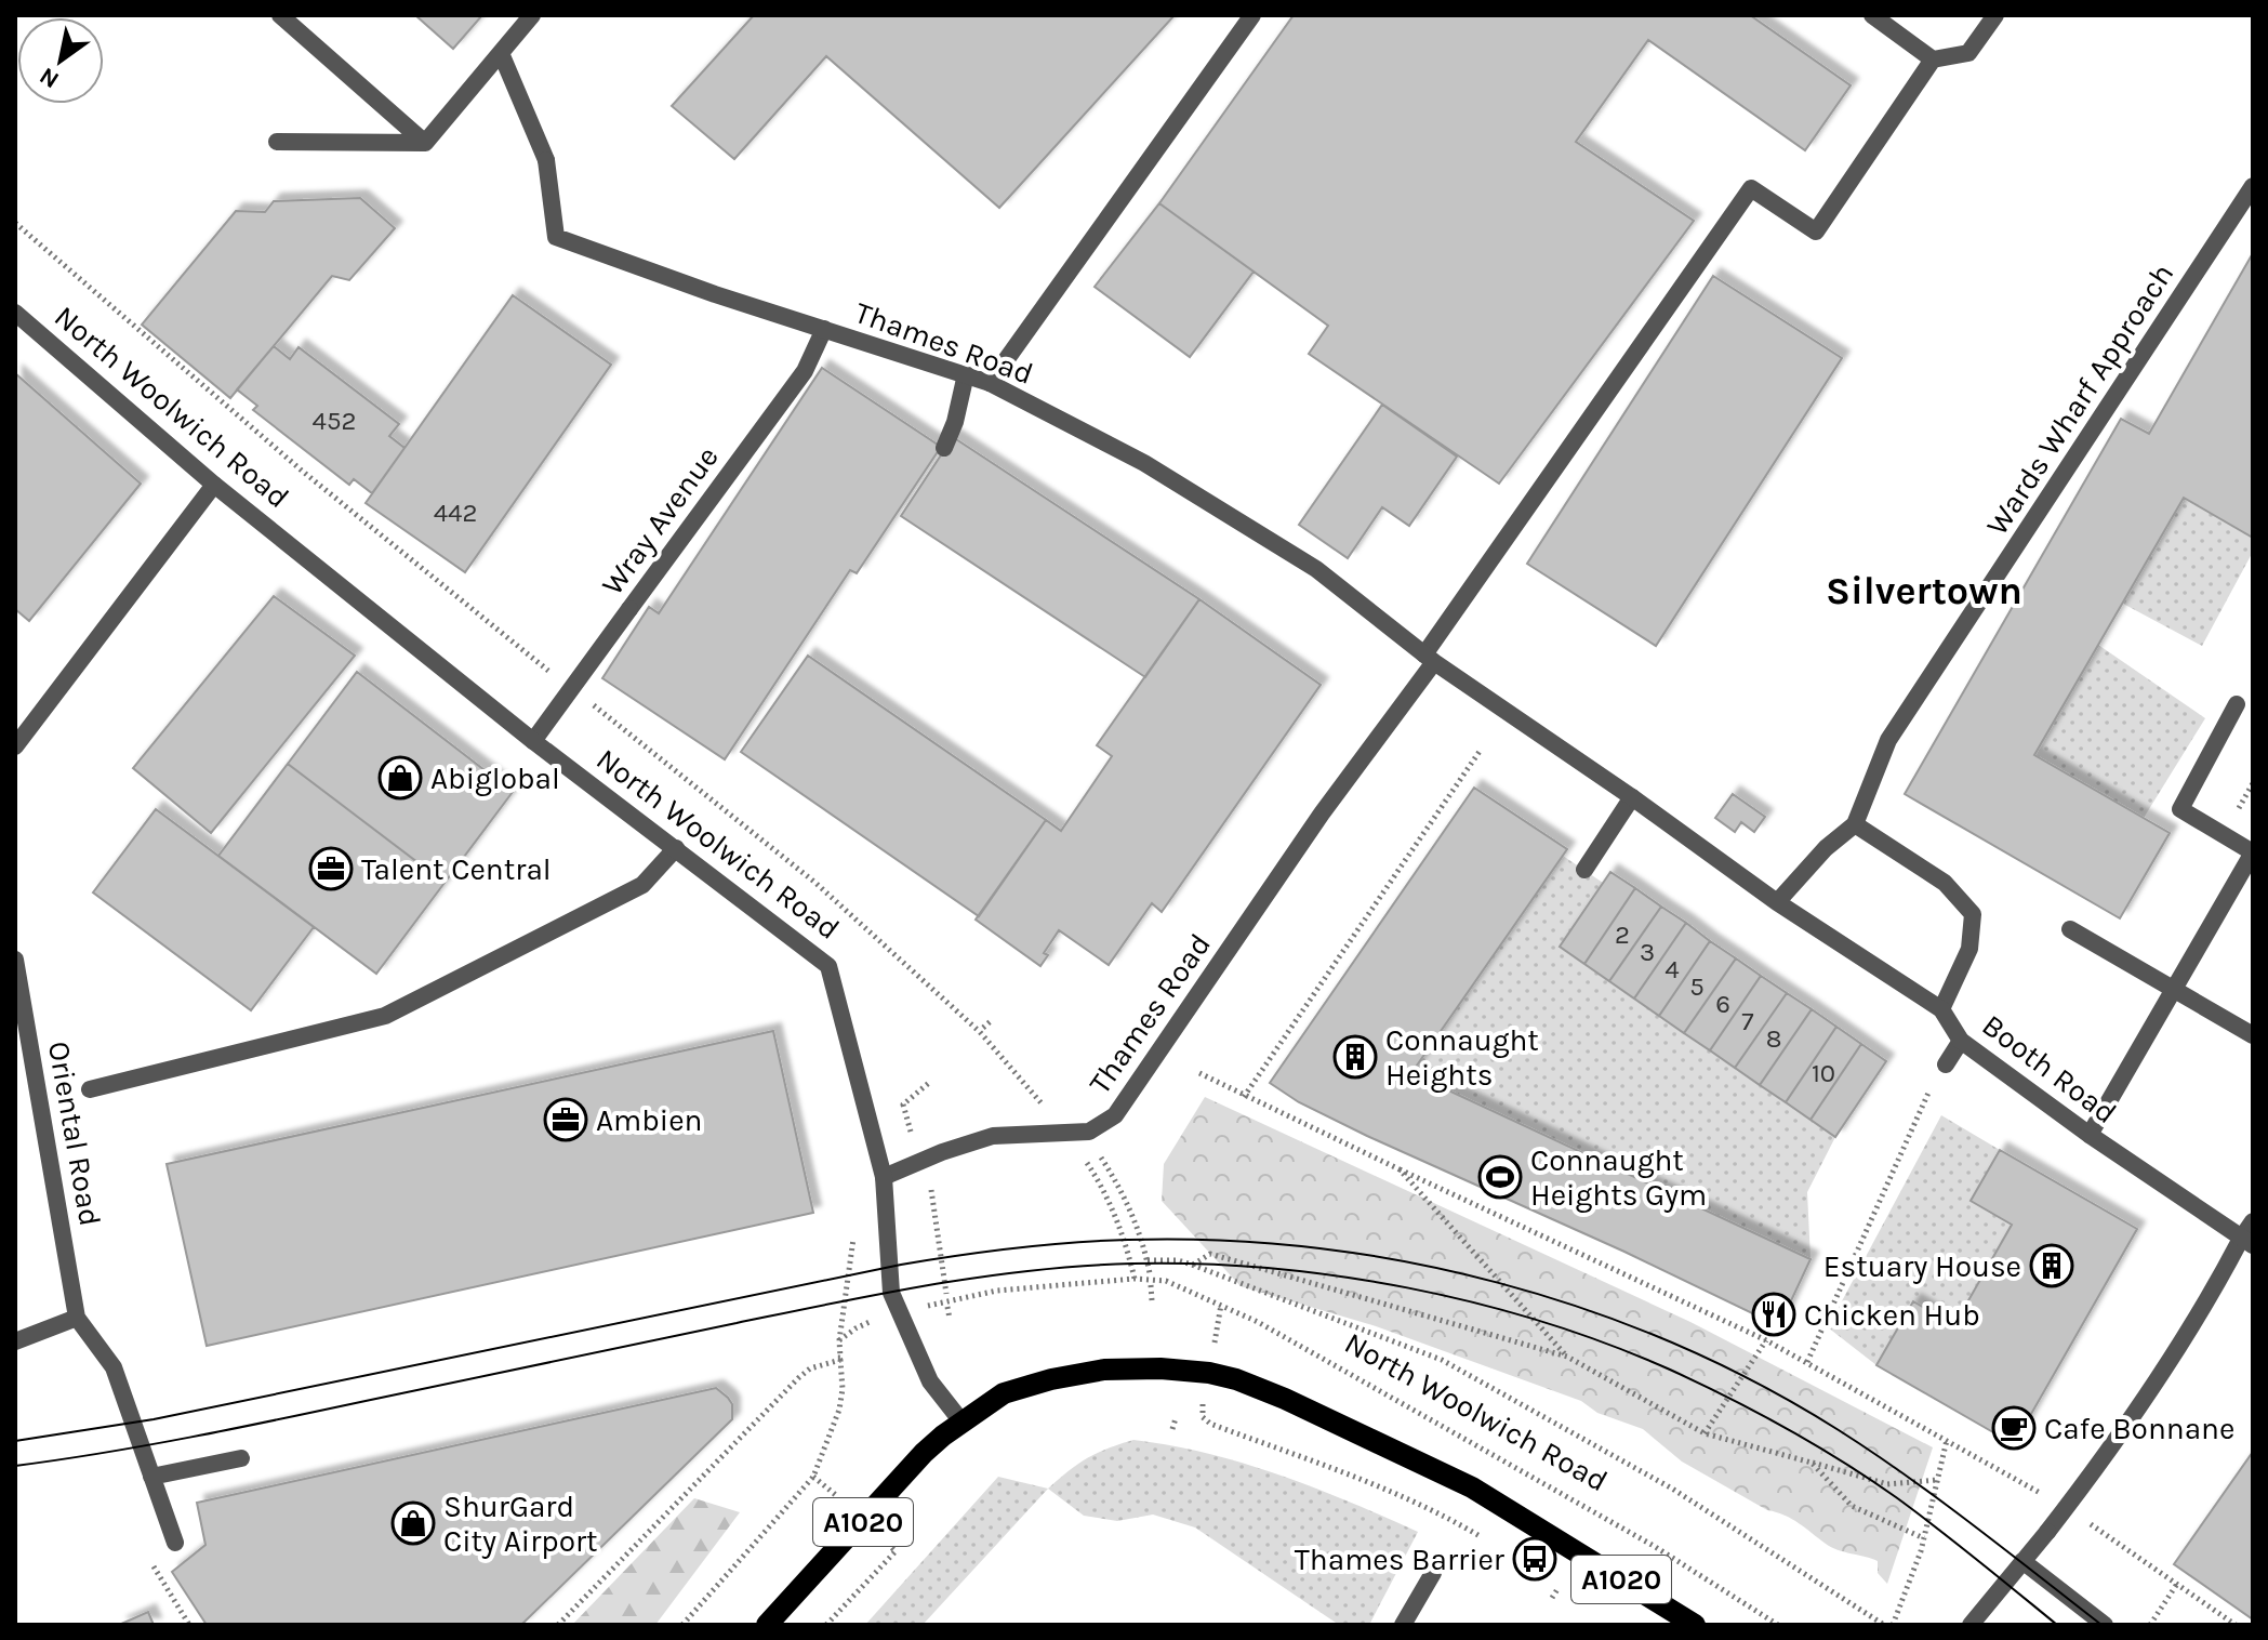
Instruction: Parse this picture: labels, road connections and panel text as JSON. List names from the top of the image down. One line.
{"streets":{"main road":["A1020"],"street":["Thames Road","Wards Wharf Approach","North Woolwich Road","Wray Avenue","Booth Road","Oriental Road"]},"crossings":[["Thames Road","Wards Wharf Approach"],["Thames Road","North Woolwich Road"],["Thames Road","Wray Avenue"],["Thames Road","Booth Road"],["Wards Wharf Approach","Booth Road"],["North Woolwich Road","Wray Avenue"],["North Woolwich Road","A1020"]],"districts":["Silvertown"],"places":{"shop":["Abiglobal","ShurGard City Airport"],"office":["Talent Central","Ambien"],"building":["Connaught Heights","Estuary House"],"sports":["Connaught Heights Gym"],"restaurant":["Chicken Hub"],"cafe":["Cafe Bonnane"],"bus stop":["Thames Barrier"]},"house_numbers":["452","442","2","3","4","5","6","7","8","10"],"north":"bottom left"}
